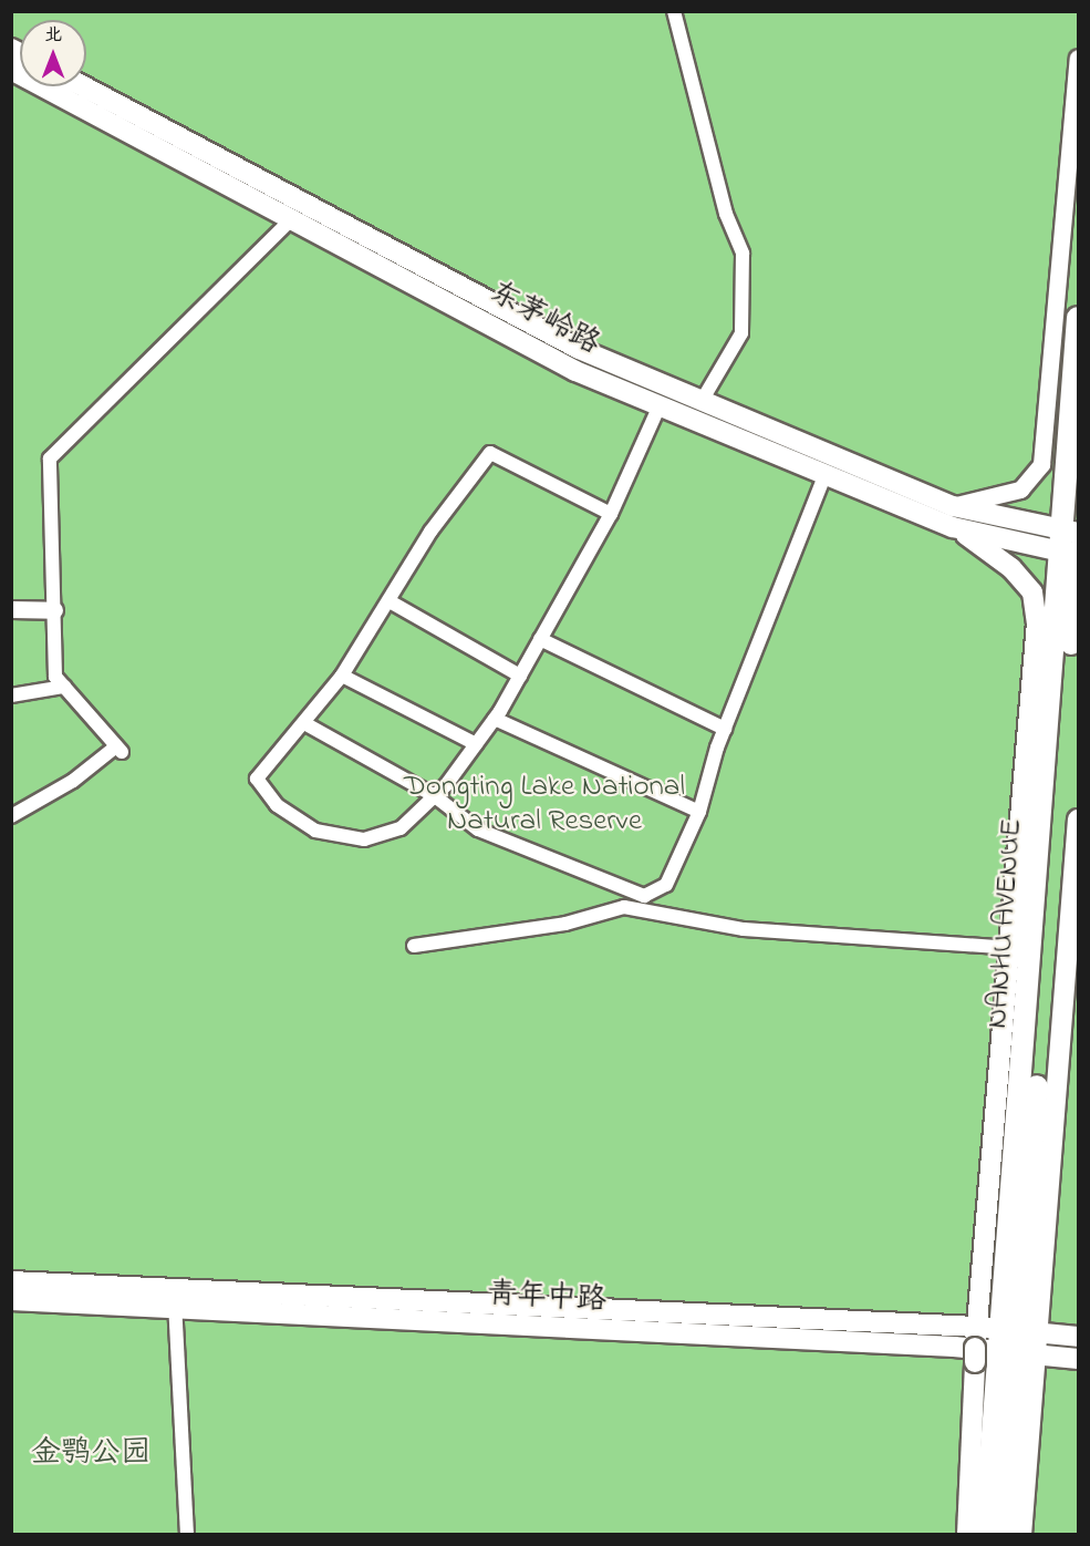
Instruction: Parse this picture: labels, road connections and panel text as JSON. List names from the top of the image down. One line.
{"streets":{"main road":["东茅岭路","NANHU AVENUE","青年中路"]},"crossings":[["东茅岭路","NANHU AVENUE"],["NANHU AVENUE","青年中路"]],"parks":["Dongting Lake National Natural Reserve","金鹗公园"],"north":"top"}
